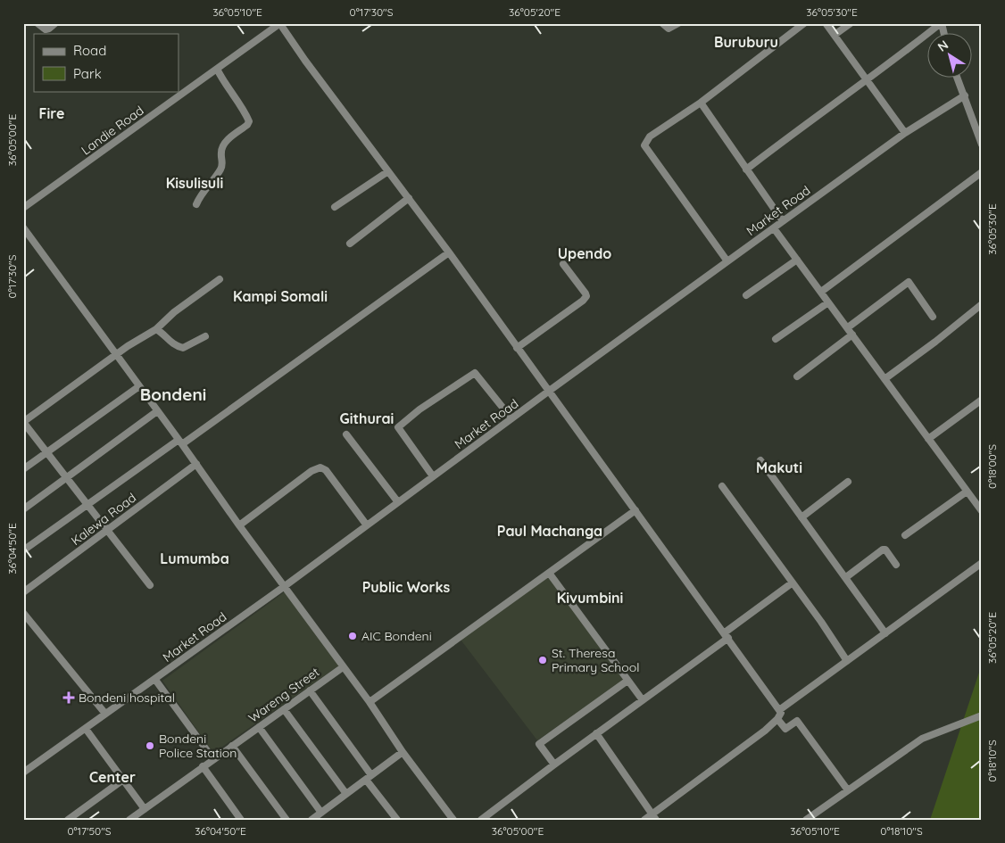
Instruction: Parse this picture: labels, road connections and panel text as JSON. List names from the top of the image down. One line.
{"streets":{"street":["Landie Road","Market Road","Kalewa Road","Wareng Street"]},"districts":["Buruburu","Fire","Kisulisuli","Upendo","Kampi Somali","Bondeni","Githurai","Makuti","Paul Machanga","Lumumba","Public Works","Kivumbini","Center"],"places":{"other":["AIC Bondeni","St. Theresa Primary School","Bondeni Police Station"],"health":["Bondeni hospital"]},"legend":["Road","Park"],"north":"top left","coordinates":["36°05'10\"E","0°17'30\"S","36°05'20\"E","36°05'30\"E","36°05'00\"E","0°18'00\"S","36°04'50\"E","0°18'10\"S","0°17'50\"S"]}
